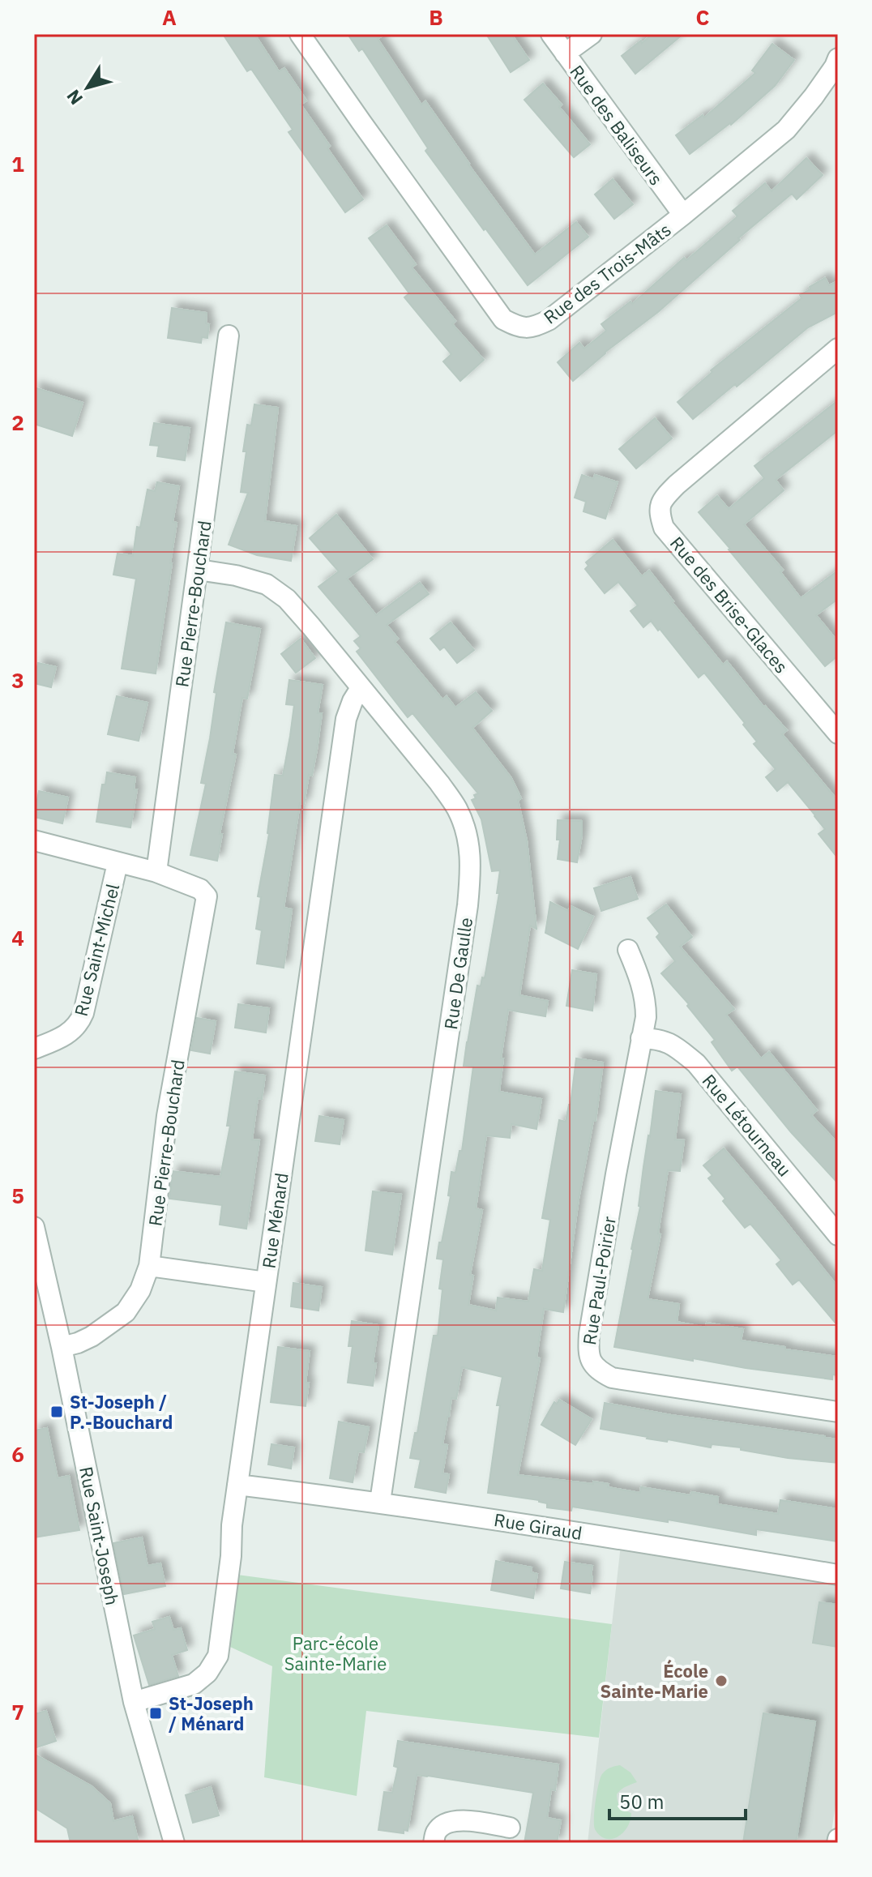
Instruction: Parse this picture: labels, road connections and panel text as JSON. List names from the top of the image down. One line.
{"streets":{"street":["Rue des Baliseurs","Rue des Trois-Mâts","Rue Pierre-Bouchard","Rue des Brise-Glaces","Rue Saint-Michel","Rue De Gaulle","Rue Létourneau","Rue Ménard","Rue Paul-Poirier","Rue Giraud","Rue Saint-Joseph"]},"crossings":[["Rue des Baliseurs","Rue des Trois-Mâts"],["Rue Pierre-Bouchard","Rue Saint-Michel"],["Rue Pierre-Bouchard","Rue De Gaulle"],["Rue Pierre-Bouchard","Rue Saint-Joseph"],["Rue De Gaulle","Rue Ménard"],["Rue De Gaulle","Rue Giraud"],["Rue Létourneau","Rue Paul-Poirier"],["Rue Ménard","Rue Giraud"],["Rue Ménard","Rue Saint-Joseph"]],"parks":["Parc-école Sainte-Marie"],"places":{"transit":["St-Joseph / P.-Bouchard","St-Joseph / Ménard"],"other":["École Sainte-Marie"]},"scale_bar":"50 m","north":"bottom left","grid":{"columns":["A","B","C"],"rows":["1","2","3","4","5","6","7"]}}
